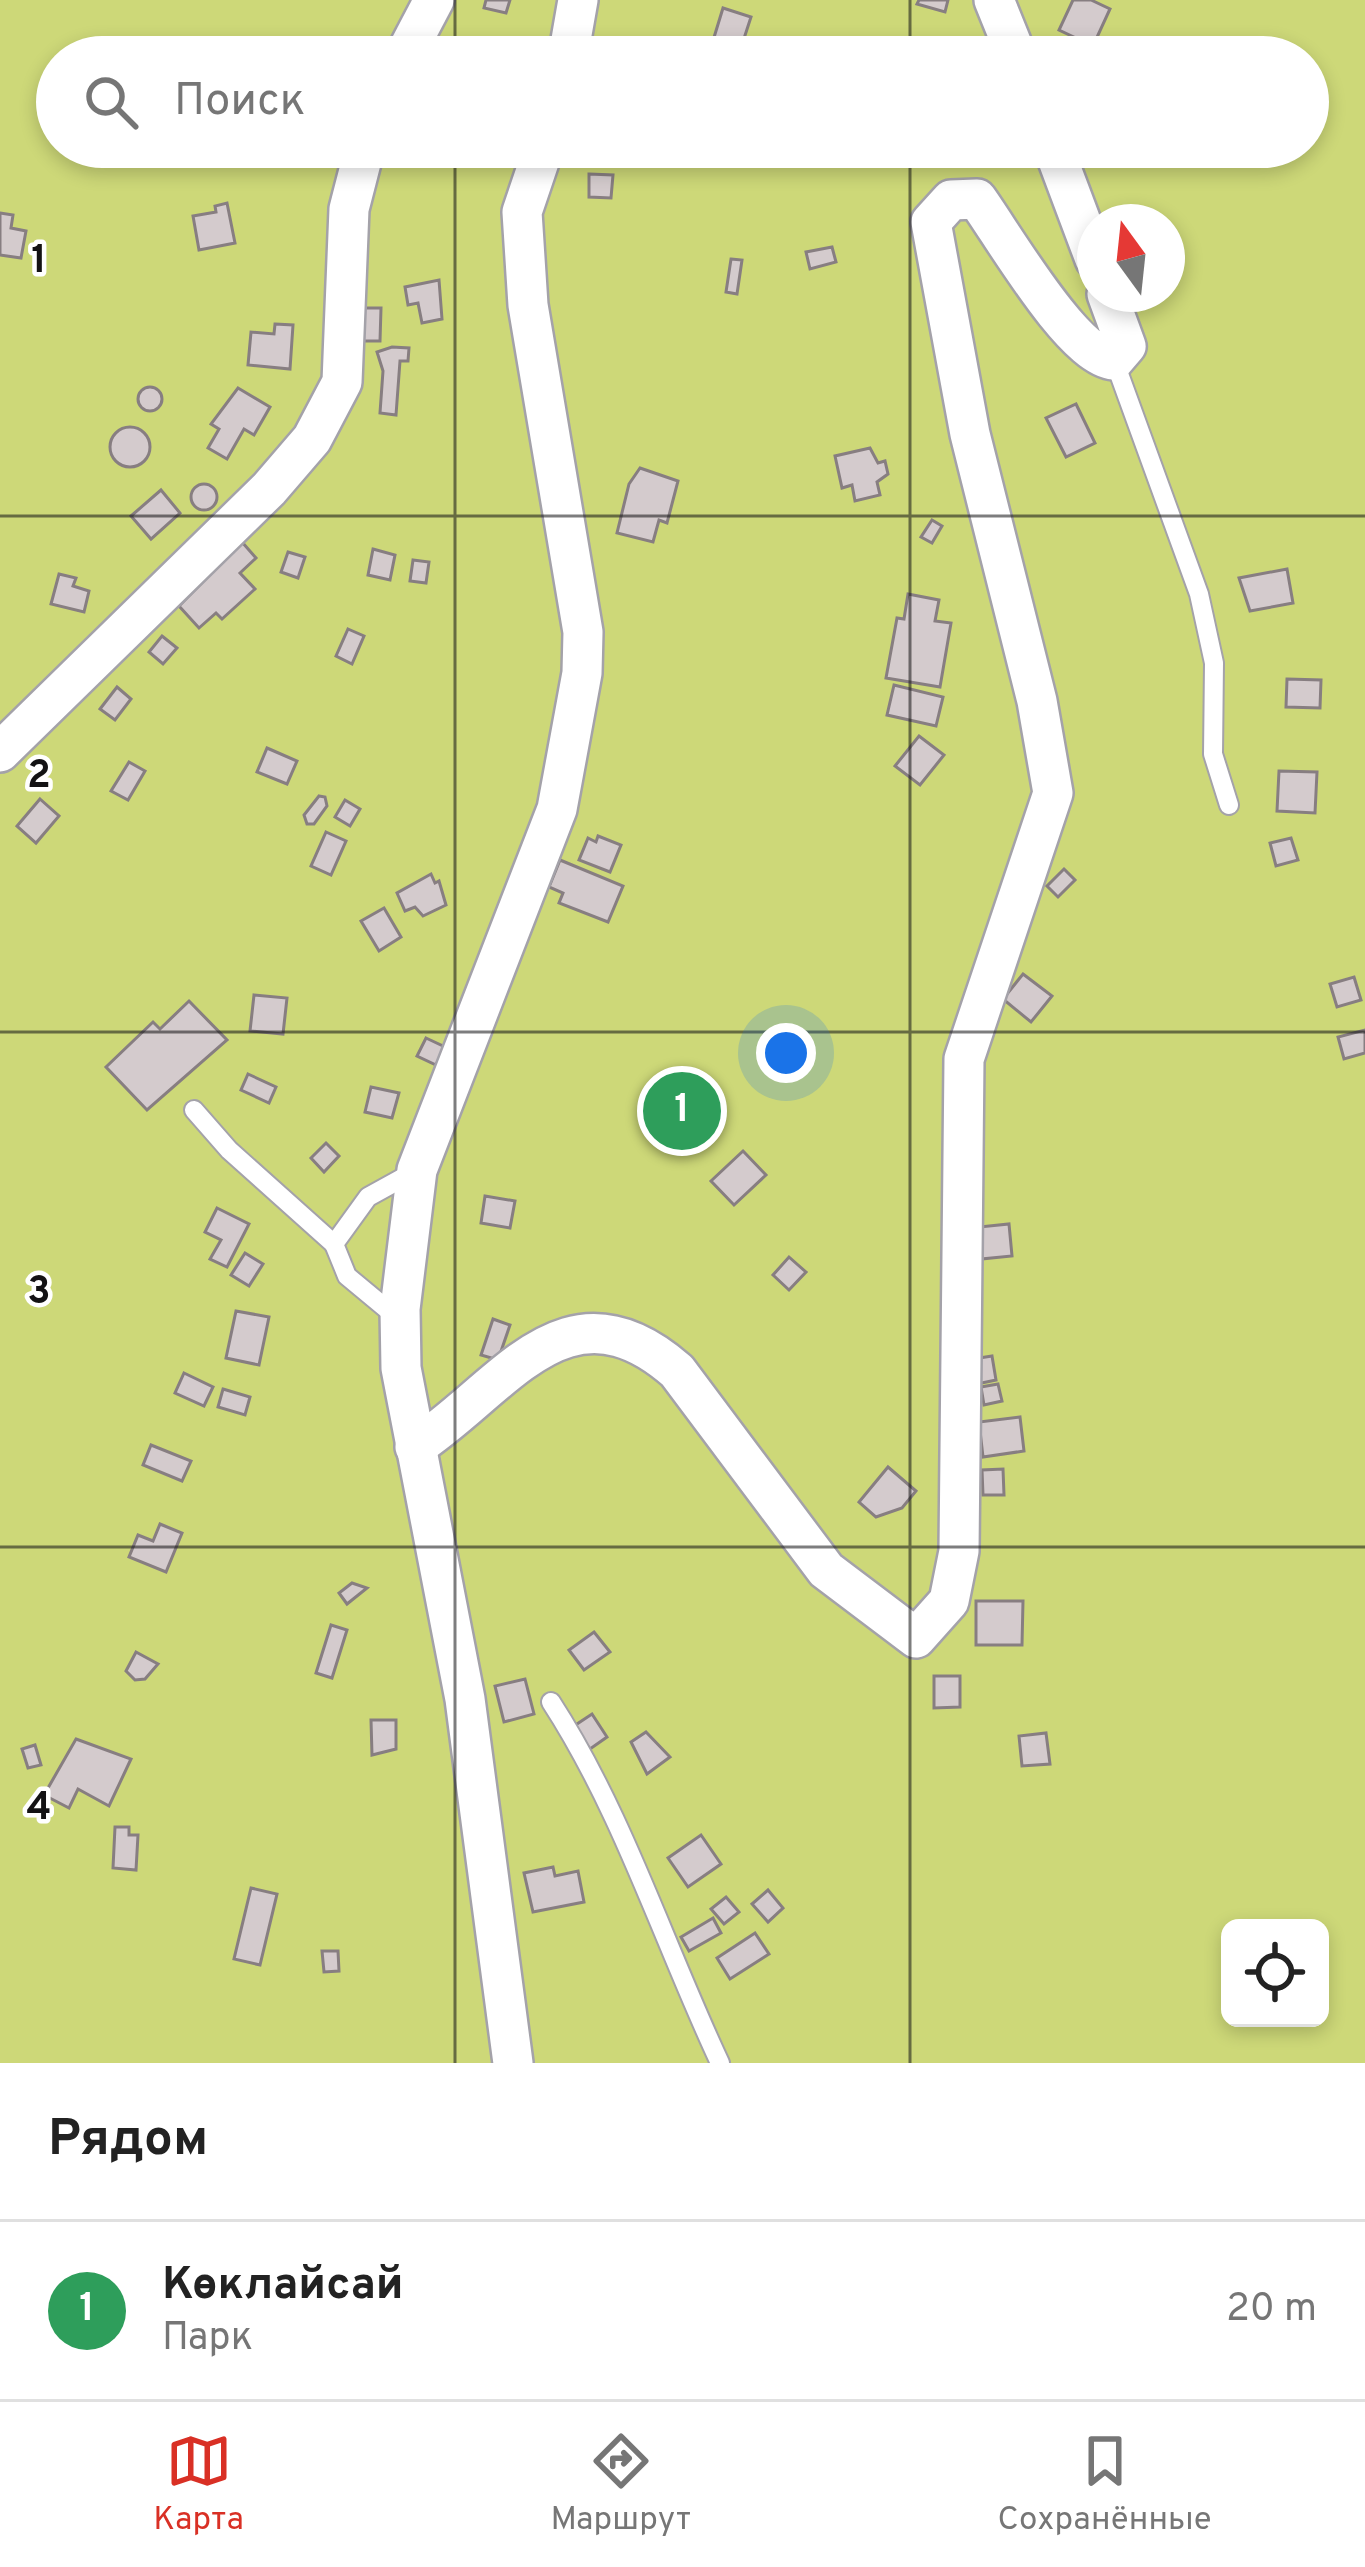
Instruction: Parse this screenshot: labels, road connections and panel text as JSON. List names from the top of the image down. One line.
{"north":"top","page":{"search":"Поиск","pins":"1","heading":"Рядом","list":[{"mark":"1","name":"Көклайсай","note":"Парк","value":"20 m"}],"nav":["Карта","Маршрут","Сохранённые"]},"grid":{"rows":["1","2","3","4"]}}
